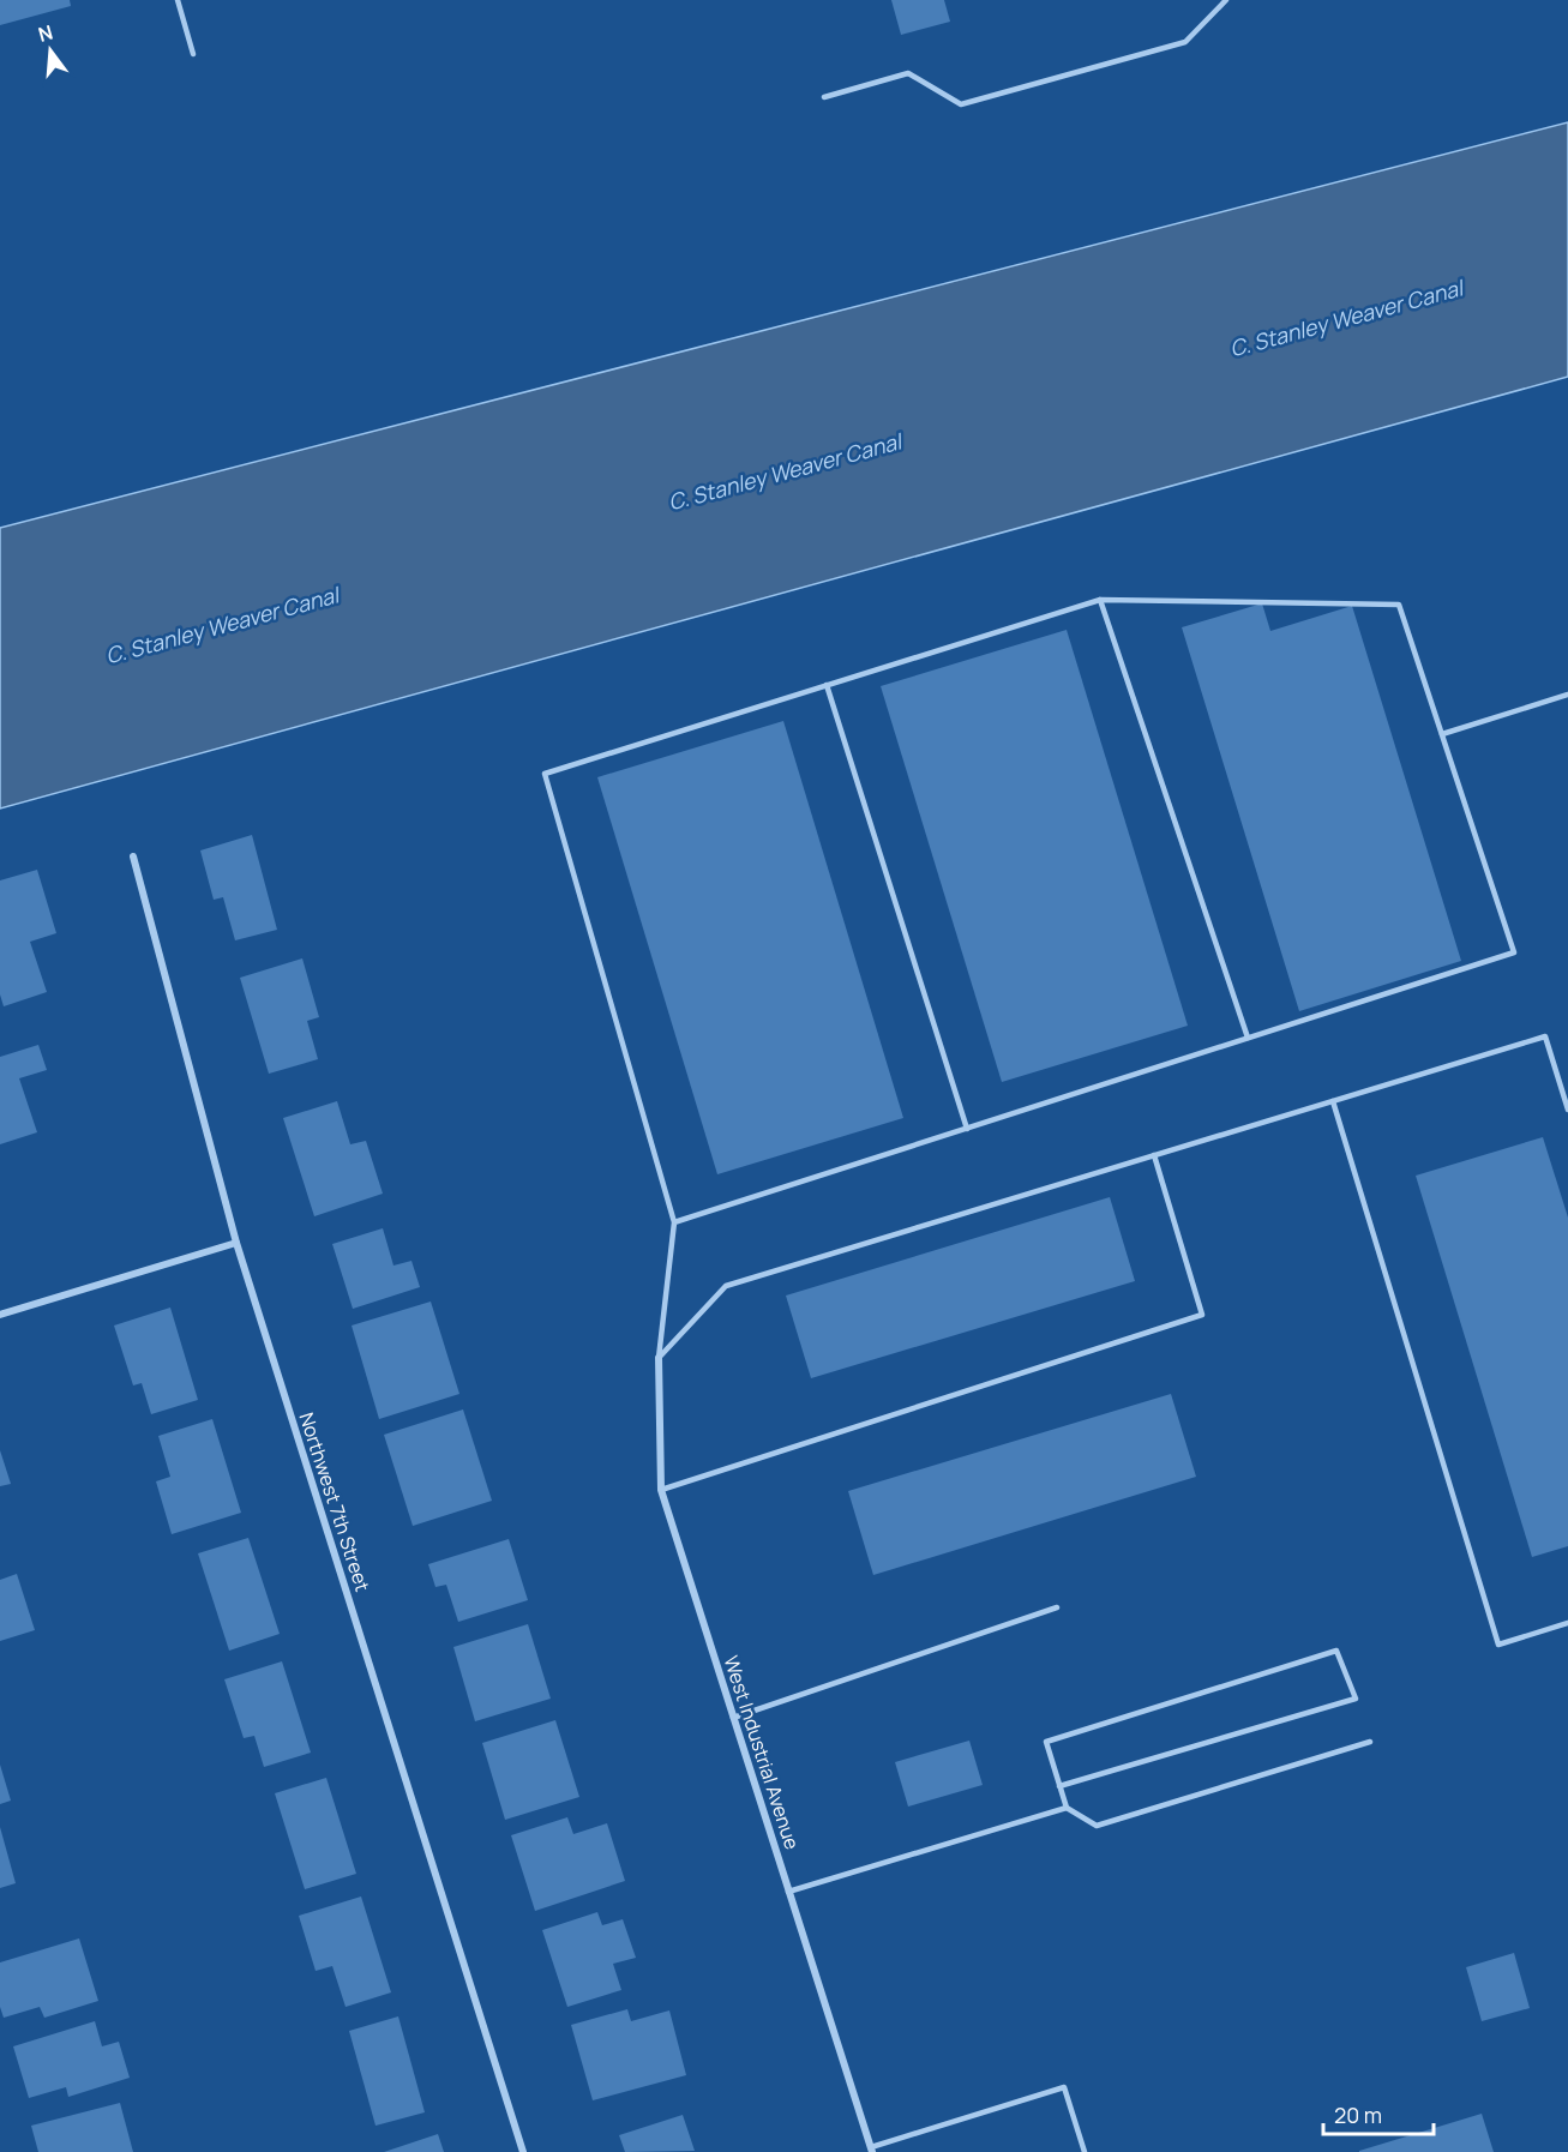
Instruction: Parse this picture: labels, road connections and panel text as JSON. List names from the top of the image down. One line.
{"streets":{"street":["Northwest 7th Street","West Industrial Avenue"]},"water":["C. Stanley Weaver Canal"],"scale_bar":"20 m","north":"top"}
